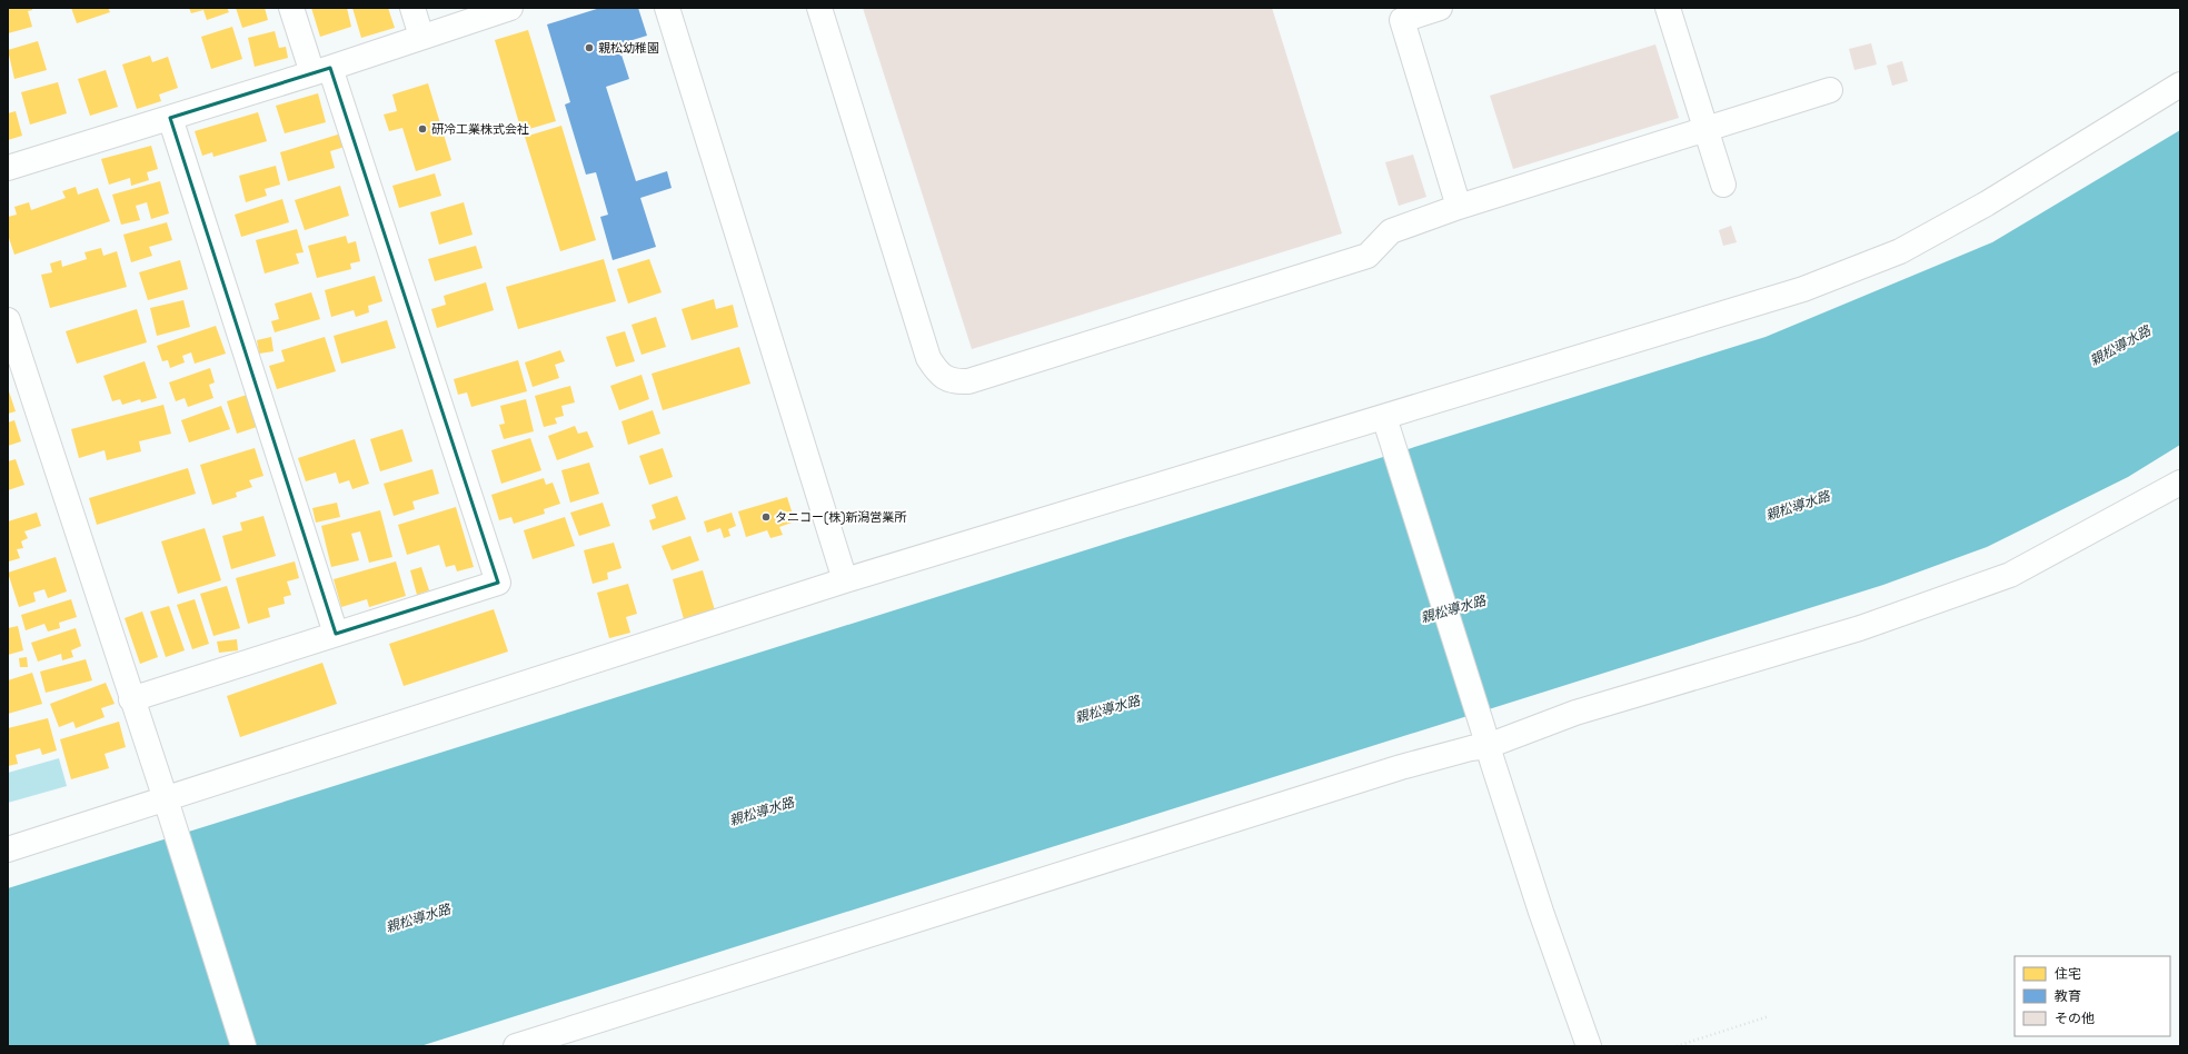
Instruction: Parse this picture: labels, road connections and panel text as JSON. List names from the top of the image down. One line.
{"water":["親松導水路"],"places":["親松幼稚園","研冷工業株式会社","タニコー(株)新潟営業所"],"legend":["住宅","教育","その他"]}
